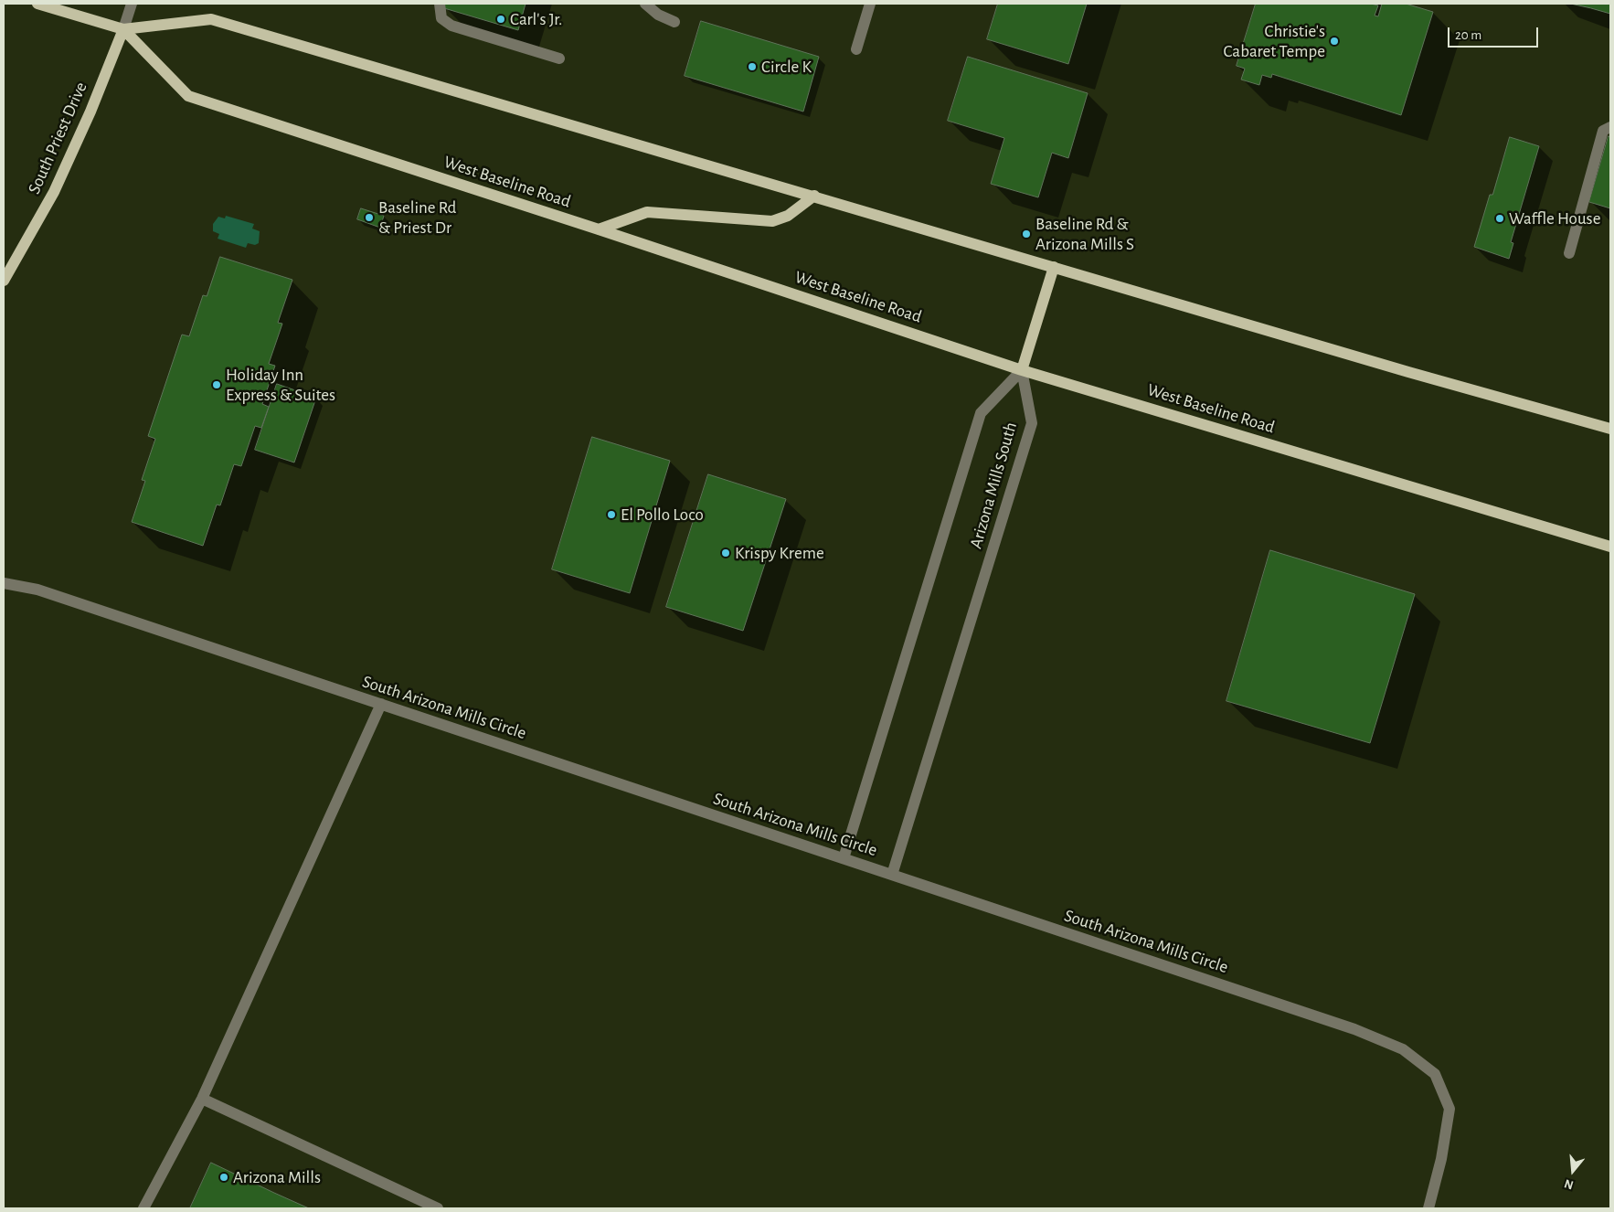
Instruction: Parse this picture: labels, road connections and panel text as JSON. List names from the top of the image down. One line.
{"streets":{"main road":["South Priest Drive","West Baseline Road"],"street":["Arizona Mills South","South Arizona Mills Circle"]},"crossings":[["South Priest Drive","West Baseline Road"],["West Baseline Road","Arizona Mills South"],["Arizona Mills South","South Arizona Mills Circle"]],"places":["Carl's Jr.","Christie's Cabaret Tempe","Circle K","Baseline Rd & Priest Dr","Waffle House","Baseline Rd & Arizona Mills S","Holiday Inn Express & Suites","El Pollo Loco","Krispy Kreme","Arizona Mills"],"scale_bar":"20 m","north":"bottom"}
